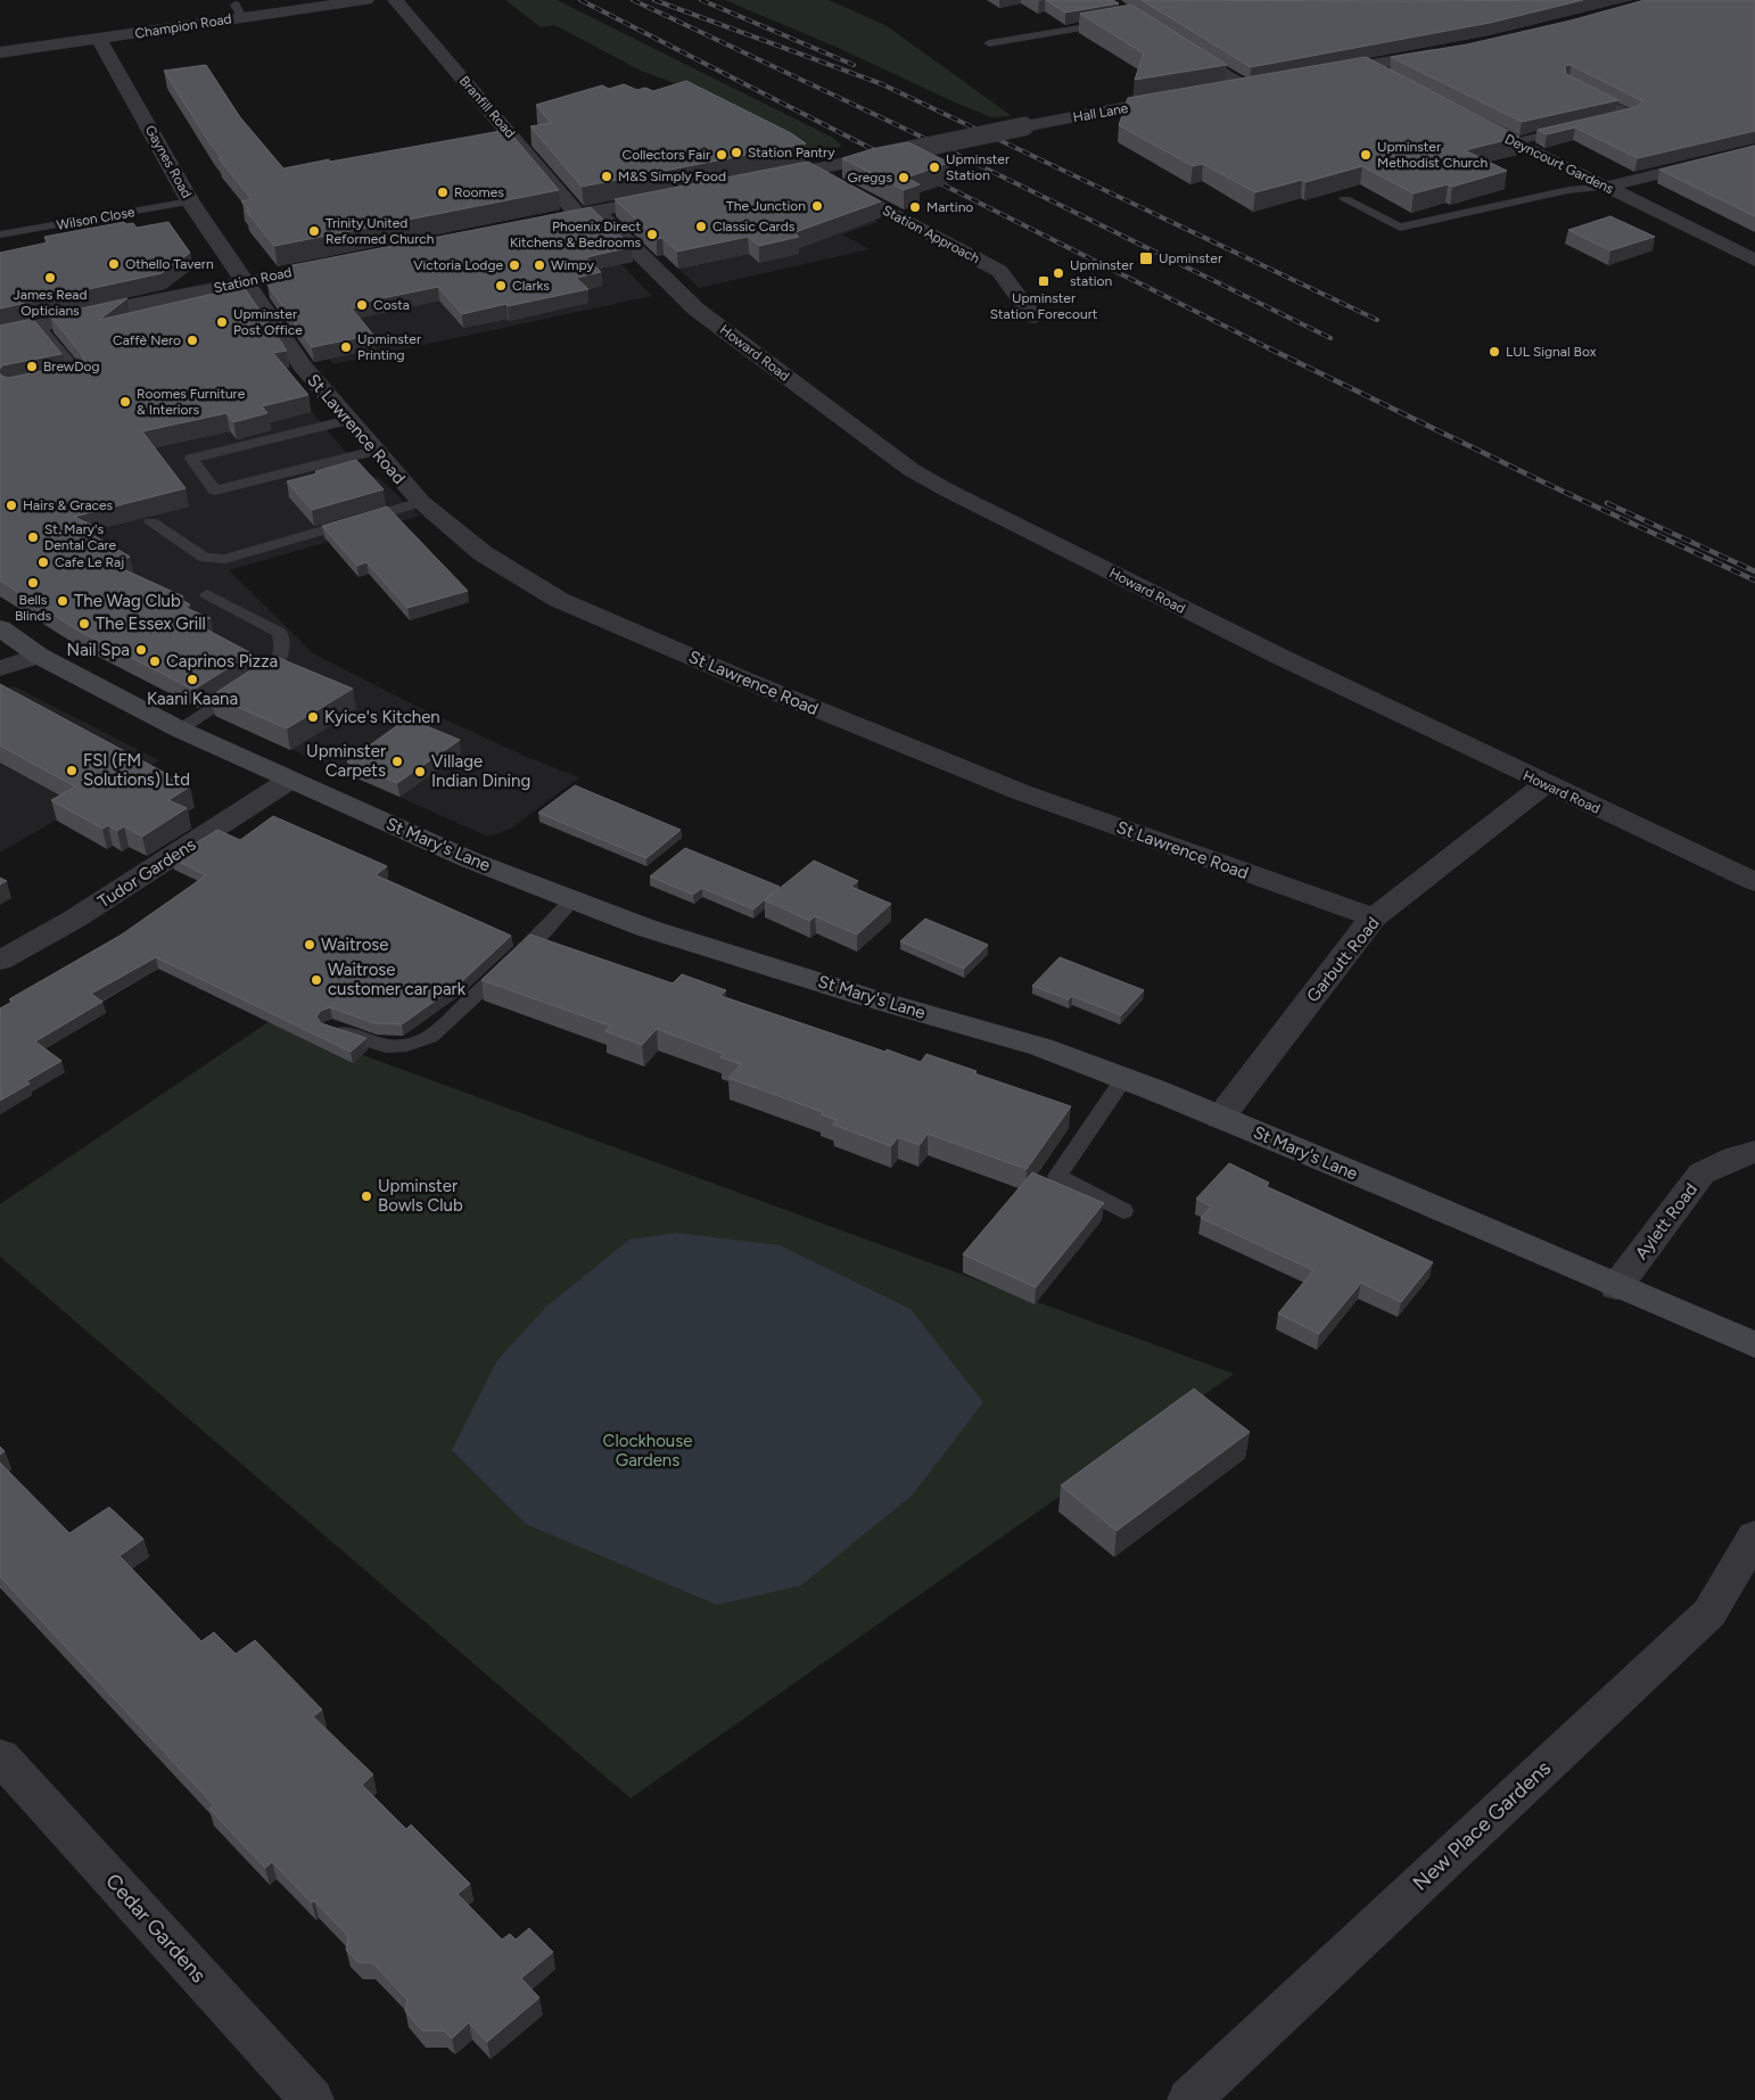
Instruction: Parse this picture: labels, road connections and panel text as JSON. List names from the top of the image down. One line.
{"streets":{"main road":["St Mary's Lane"],"street":["Champion Road","Branfill Road","Hall Lane","Gaynes Road","Deyncourt Gardens","Station Approach","Station Road","Howard Road","St Lawrence Road","Tudor Gardens","Garbutt Road","Aylett Road","New Place Gardens","Cedar Gardens"],"lane":["Wilson Close"]},"crossings":[["Champion Road","Gaynes Road"],["Branfill Road","Howard Road"],["Hall Lane","Station Approach"],["Gaynes Road","Wilson Close"],["Gaynes Road","Station Road"],["Gaynes Road","St Lawrence Road"],["Station Road","St Lawrence Road"],["Howard Road","Garbutt Road"],["St Lawrence Road","Garbutt Road"],["St Mary's Lane","Tudor Gardens"],["St Mary's Lane","Garbutt Road"],["St Mary's Lane","Aylett Road"]],"parks":["Clockhouse Gardens"],"places":{"other":["Station Pantry","Collectors Fair","Upminster Methodist Church","Upminster Station","M&S Simply Food","Greggs","Roomes","The Junction","Martino","Classic Cards","Trinity United Reformed Church","Phoenix Direct Kitchens & Bedrooms","Othello Tavern","Victoria Lodge","Wimpy","Upminster station","James Read Opticians","Clarks","Costa","Upminster Post Office","Caffè Nero","Upminster Printing","LUL Signal Box","BrewDog","Roomes Furniture & Interiors","Hairs & Graces","St. Mary's Dental Care","Cafe Le Raj","Bells Blinds","The Wag Club","The Essex Grill","Nail Spa","Caprinos Pizza","Kaani Kaana","Kyice's Kitchen","Upminster Carpets","FSI (FM Solutions) Ltd","Village Indian Dining","Waitrose","Waitrose customer car park","Upminster Bowls Club"],"transit":["Upminster","Upminster Station Forecourt"]}}
